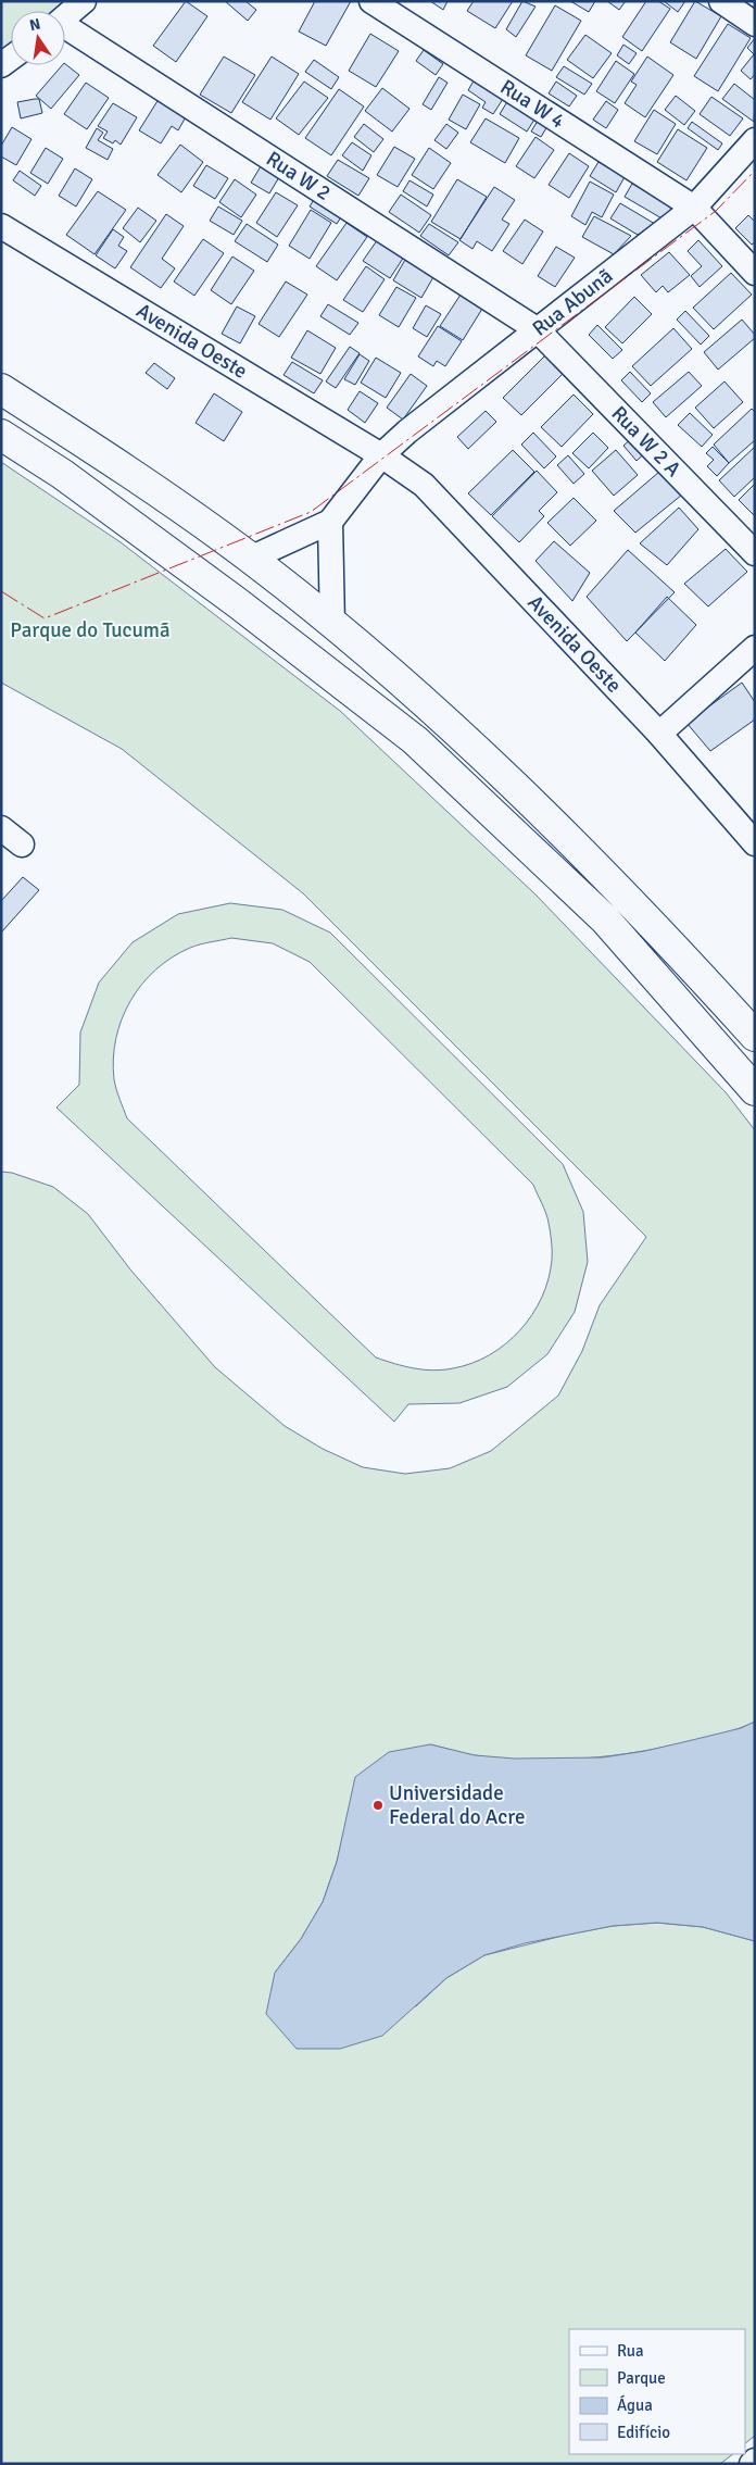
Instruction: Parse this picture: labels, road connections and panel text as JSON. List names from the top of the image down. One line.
{"streets":{"street":["Rua W 4","Rua W 2","Rua Abunã","Avenida Oeste","Rua W 2 A"]},"crossings":[["Rua W 4","Rua Abunã"],["Rua W 2","Rua Abunã"],["Rua W 2","Rua W 2 A"],["Rua Abunã","Avenida Oeste"],["Rua Abunã","Rua W 2 A"]],"parks":["Parque do Tucumã"],"places":["Universidade Federal do Acre"],"legend":["Rua","Parque","Água","Edifício"],"north":"top"}
